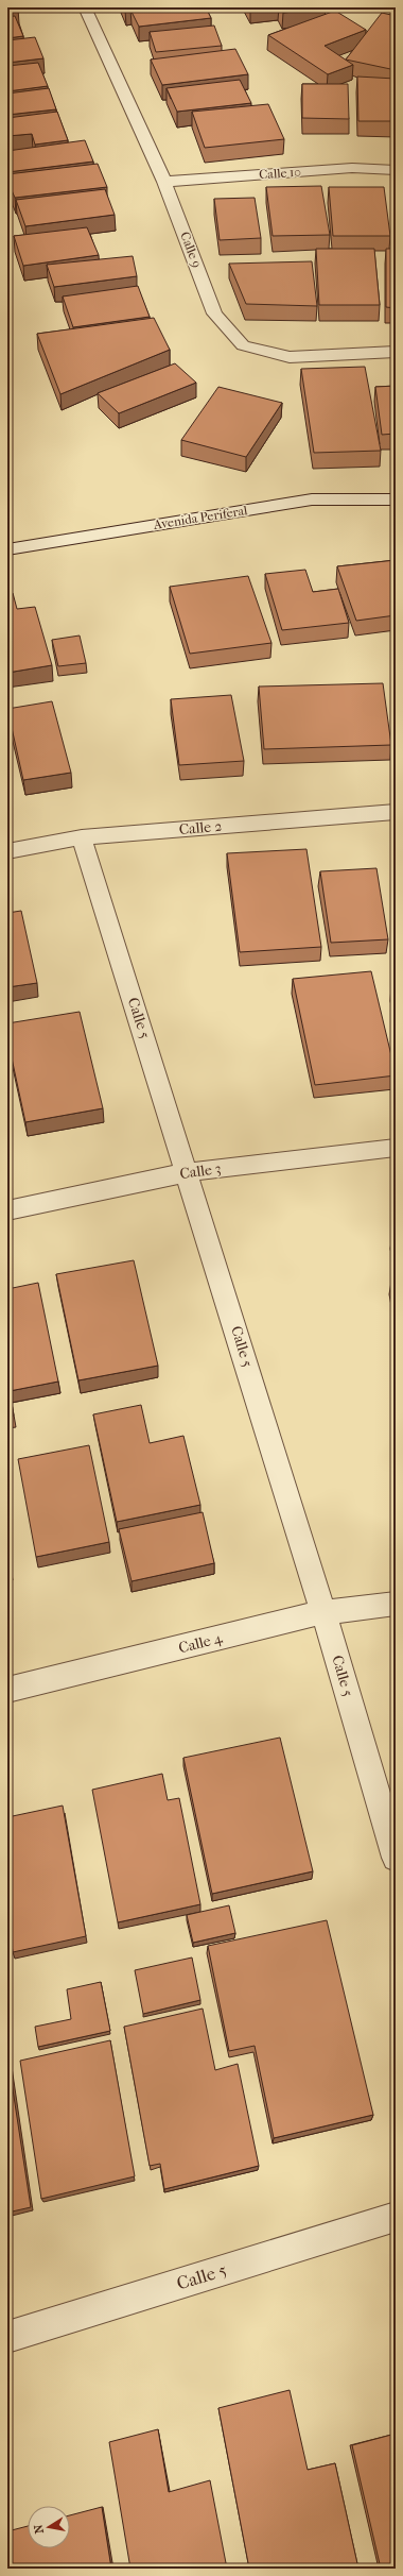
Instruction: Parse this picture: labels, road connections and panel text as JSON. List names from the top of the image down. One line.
{"streets":{"street":["Calle 10","Calle 9","Avenida Periferal","Calle 2","Calle 5","Calle 3","Calle 4"]},"crossings":[["Calle 10","Calle 9"],["Calle 2","Calle 5"],["Calle 5","Calle 3"],["Calle 5","Calle 4"]],"north":"left"}
